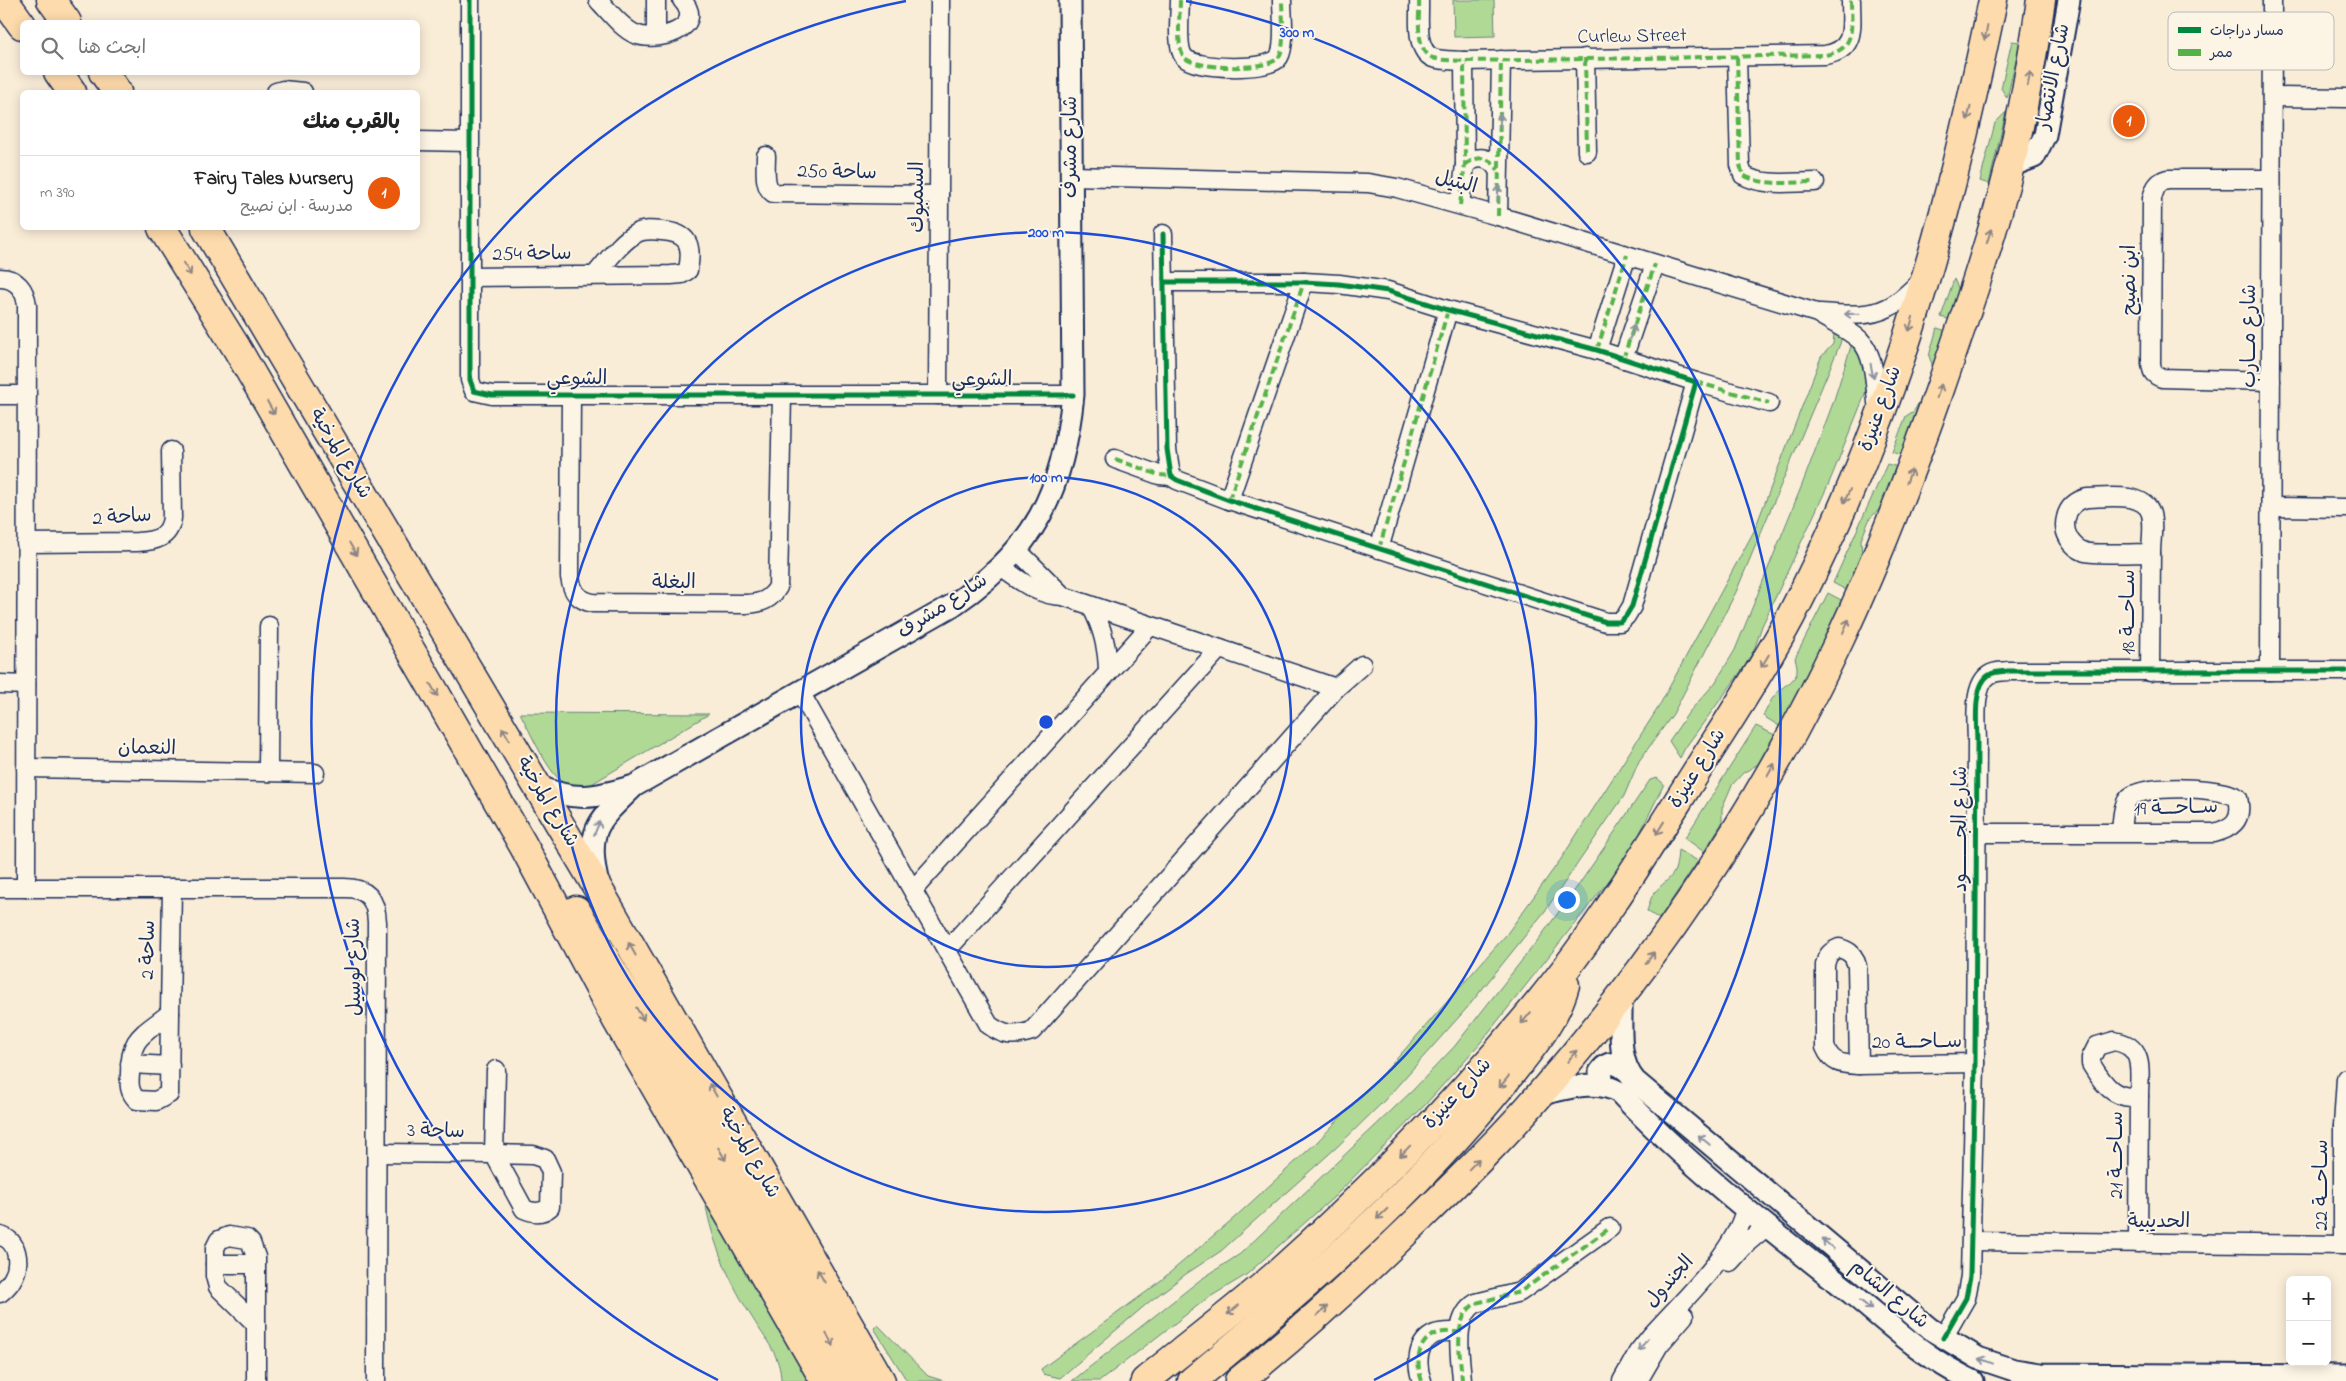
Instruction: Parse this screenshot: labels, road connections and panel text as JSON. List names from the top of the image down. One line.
{"streets":{"highway":["شارع عنيزة","شارع المرخية"],"street":["Curlew Street","شارع الانتصار","شارع مشرف","ساحة 250","البتيل","السمبوك","ساحة 254","ابن نصيح","شارع مـــارب","الشوعي","ساحة 2","البغلة","ســاحـــة 18","النعمان","ســاحـــة 19","شارع الجــــــــود","شارع لوسيل","ســاحـــة 20","ساحة 3","ســاحـــة 21","ســاحـــة 22","الحديبية","الجندول","شارع الشام"]},"crossings":[["شارع مشرف","البتيل"],["شارع مشرف","الشوعي"],["شارع مشرف","شارع المرخية"],["ساحة 250","السمبوك"],["البتيل","شارع عنيزة"],["السمبوك","الشوعي"],["ساحة 254","الشوعي"],["ابن نصيح","شارع مـــارب"],["شارع مـــارب","شارع الجــــــــود"],["الشوعي","البغلة"],["ساحة 2","شارع لوسيل"],["ســاحـــة 18","شارع الجــــــــود"],["ســاحـــة 19","شارع الجــــــــود"],["شارع الجــــــــود","ســاحـــة 20"],["شارع الجــــــــود","الحديبية"],["شارع الجــــــــود","شارع الشام"],["شارع لوسيل","ساحة 3"],["ســاحـــة 21","الحديبية"],["ســاحـــة 22","الحديبية"],["الجندول","شارع الشام"]],"legend":["مسار دراجات","ممر"],"page":{"search":"ابحث هنا","heading":"بالقرب منك","pins":"1","list":[{"mark":"1","name":"Fairy Tales Nursery","note":"مدرسة · ابن نصيح","value":"390 m"}],"map_buttons":["+","−"]},"rings":["300 m","200 m","100 m"]}
